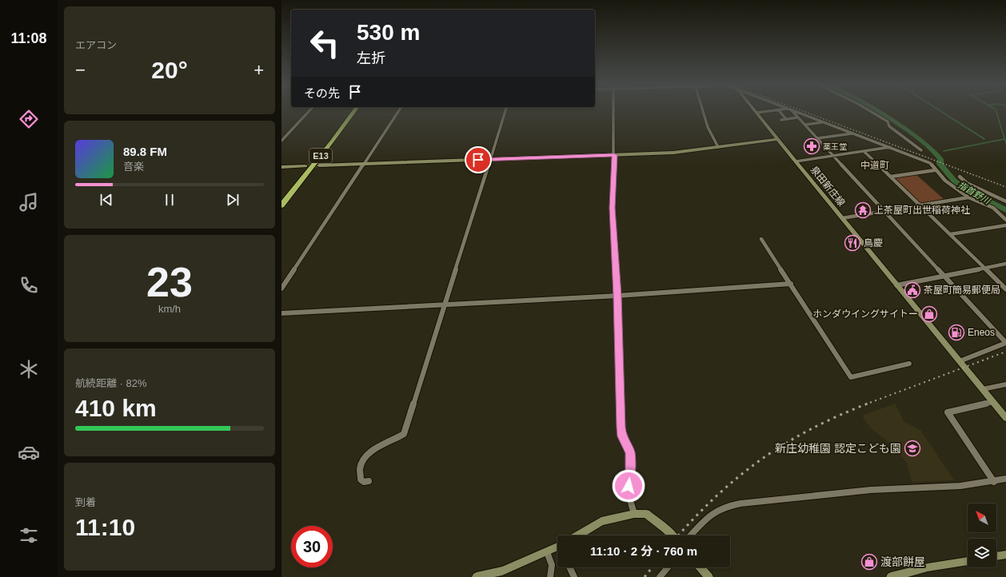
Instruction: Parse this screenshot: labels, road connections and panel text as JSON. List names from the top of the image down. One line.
{"streets":{"highway":["E13"],"street":["泉田新庄線"]},"districts":["中道町"],"water":["指首野川"],"places":{"pharmacy":["薬王堂"],"temple":["上茶屋町出世稲荷神社"],"restaurant":["鳥慶"],"public building":["茶屋町簡易郵便局"],"shop":["ホンダウイングサイトー","渡部餅屋"],"fuel station":["Eneos"],"school or university":["新庄幼稚園 認定こども園"]},"north":"top left","page":{"tabs":"11:08","tile":["エアコン",["23","km/h"],["航続距離 · 82%","410 km"],["到着","11:10"]],"turn":["530 m","左折"],"heat":["−","20°","+"],"then":"その先","song":["89.8 FM","音楽"],"limit":"30","trip":"11:10 · 2 分 · 760 m"}}
